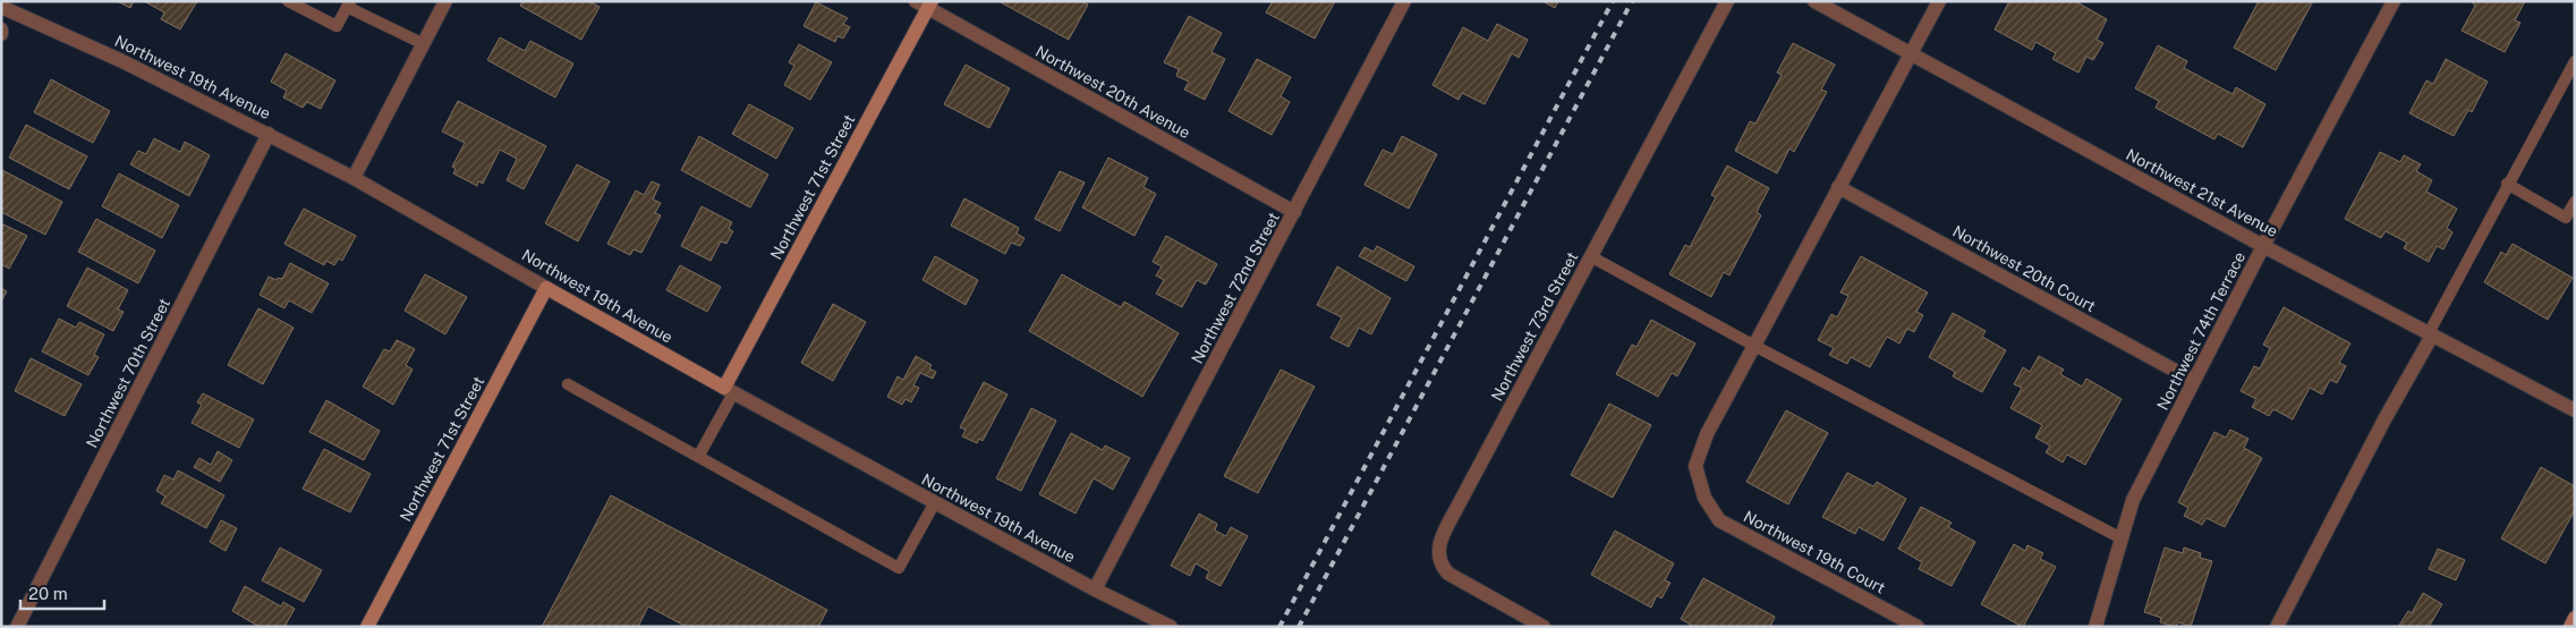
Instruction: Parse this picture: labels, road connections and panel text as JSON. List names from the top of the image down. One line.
{"streets":{"street":["Northwest 19th Avenue","Northwest 20th Avenue","Northwest 71st Street","Northwest 21st Avenue","Northwest 20th Court","Northwest 72nd Street","Northwest 73rd Street","Northwest 74th Terrace","Northwest 70th Street","Northwest 19th Court"]},"crossings":[["Northwest 19th Avenue","Northwest 71st Street"],["Northwest 19th Avenue","Northwest 72nd Street"],["Northwest 19th Avenue","Northwest 70th Street"],["Northwest 20th Avenue","Northwest 71st Street"],["Northwest 20th Avenue","Northwest 72nd Street"],["Northwest 21st Avenue","Northwest 74th Terrace"],["Northwest 20th Court","Northwest 74th Terrace"]],"scale_bar":"20 m"}
